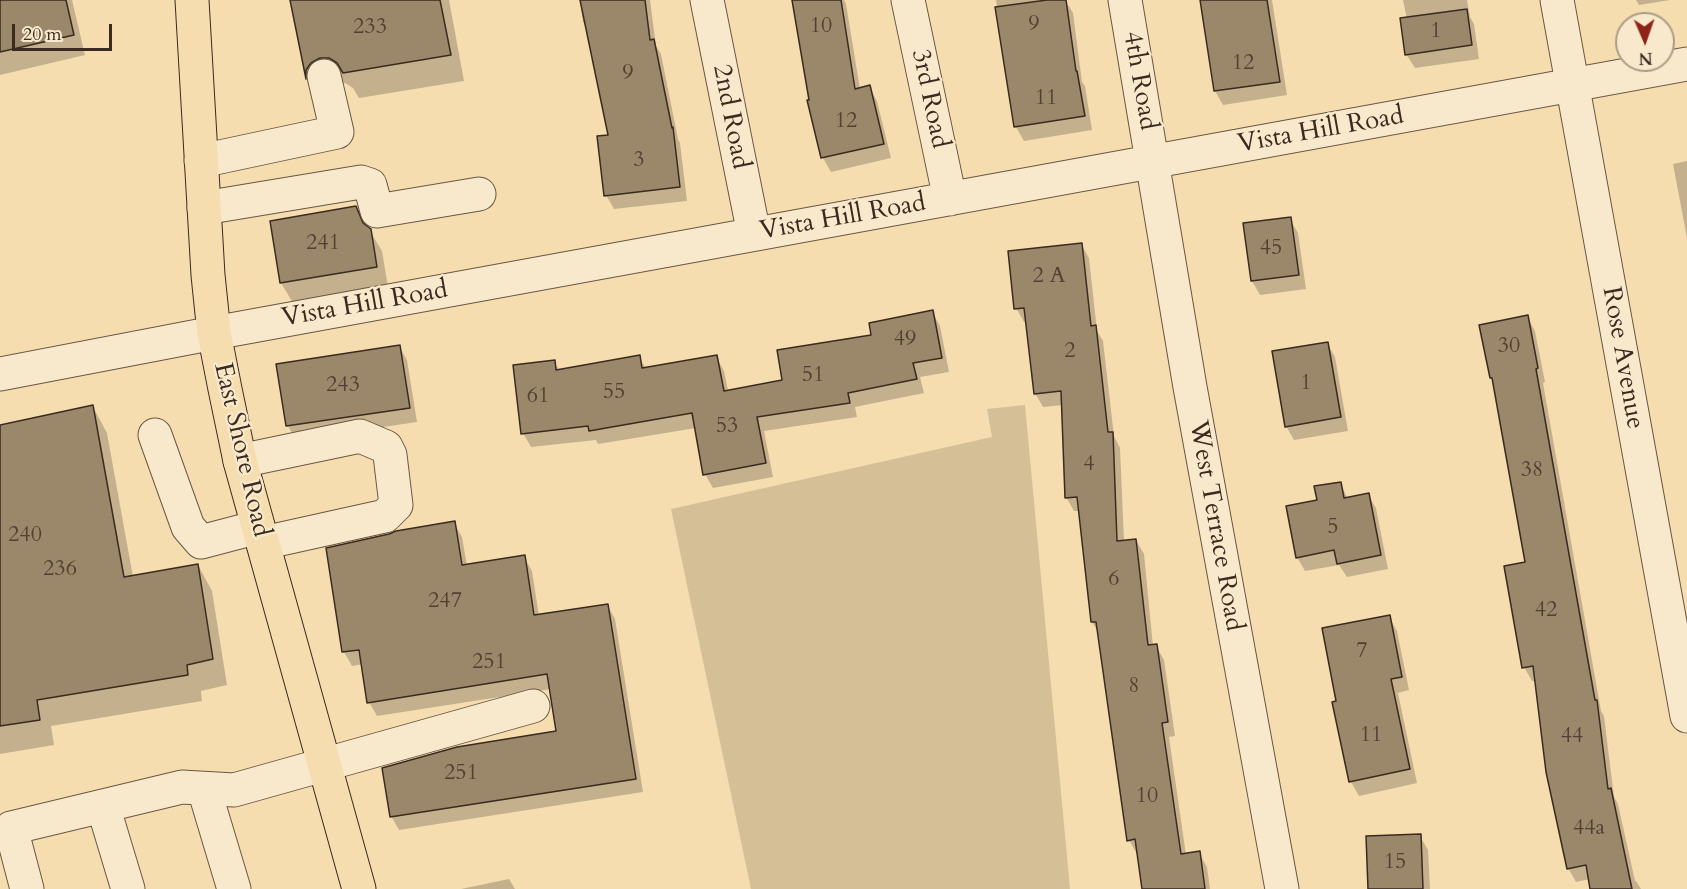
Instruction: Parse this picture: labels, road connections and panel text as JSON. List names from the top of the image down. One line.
{"streets":{"main road":["East Shore Road"],"street":["4th Road","3rd Road","2nd Road","Vista Hill Road","Rose Avenue","West Terrace Road"]},"crossings":[["4th Road","Vista Hill Road"],["4th Road","West Terrace Road"],["3rd Road","Vista Hill Road"],["2nd Road","Vista Hill Road"],["Vista Hill Road","Rose Avenue"],["Vista Hill Road","East Shore Road"],["Vista Hill Road","West Terrace Road"]],"house_numbers":["9","10","233","1","12","9","11","12","3","241","45","2 A","49","30","2","51","1","243","55","61","53","4","38","5","240","236","6","247","42","7","251","8","11","44","251","10","44a","15"],"scale_bar":"20 m","north":"bottom"}
